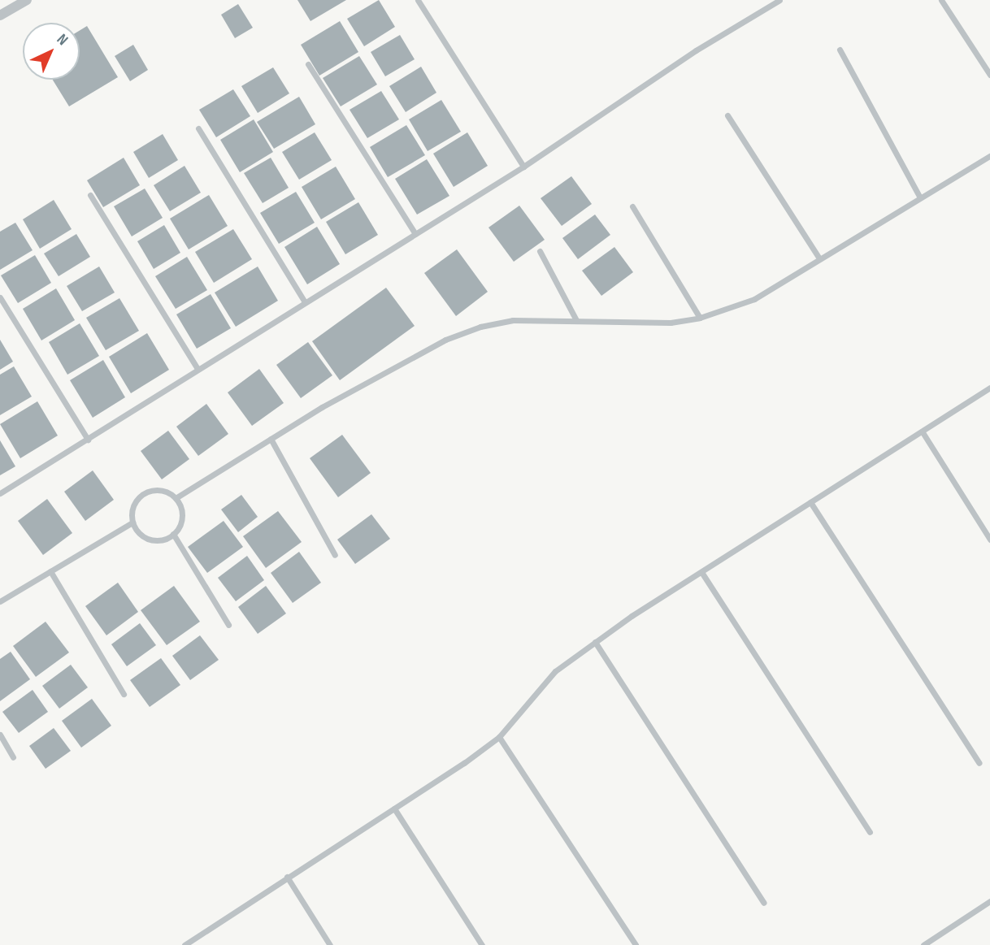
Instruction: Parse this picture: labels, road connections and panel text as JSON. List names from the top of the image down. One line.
{"north":"top right"}
